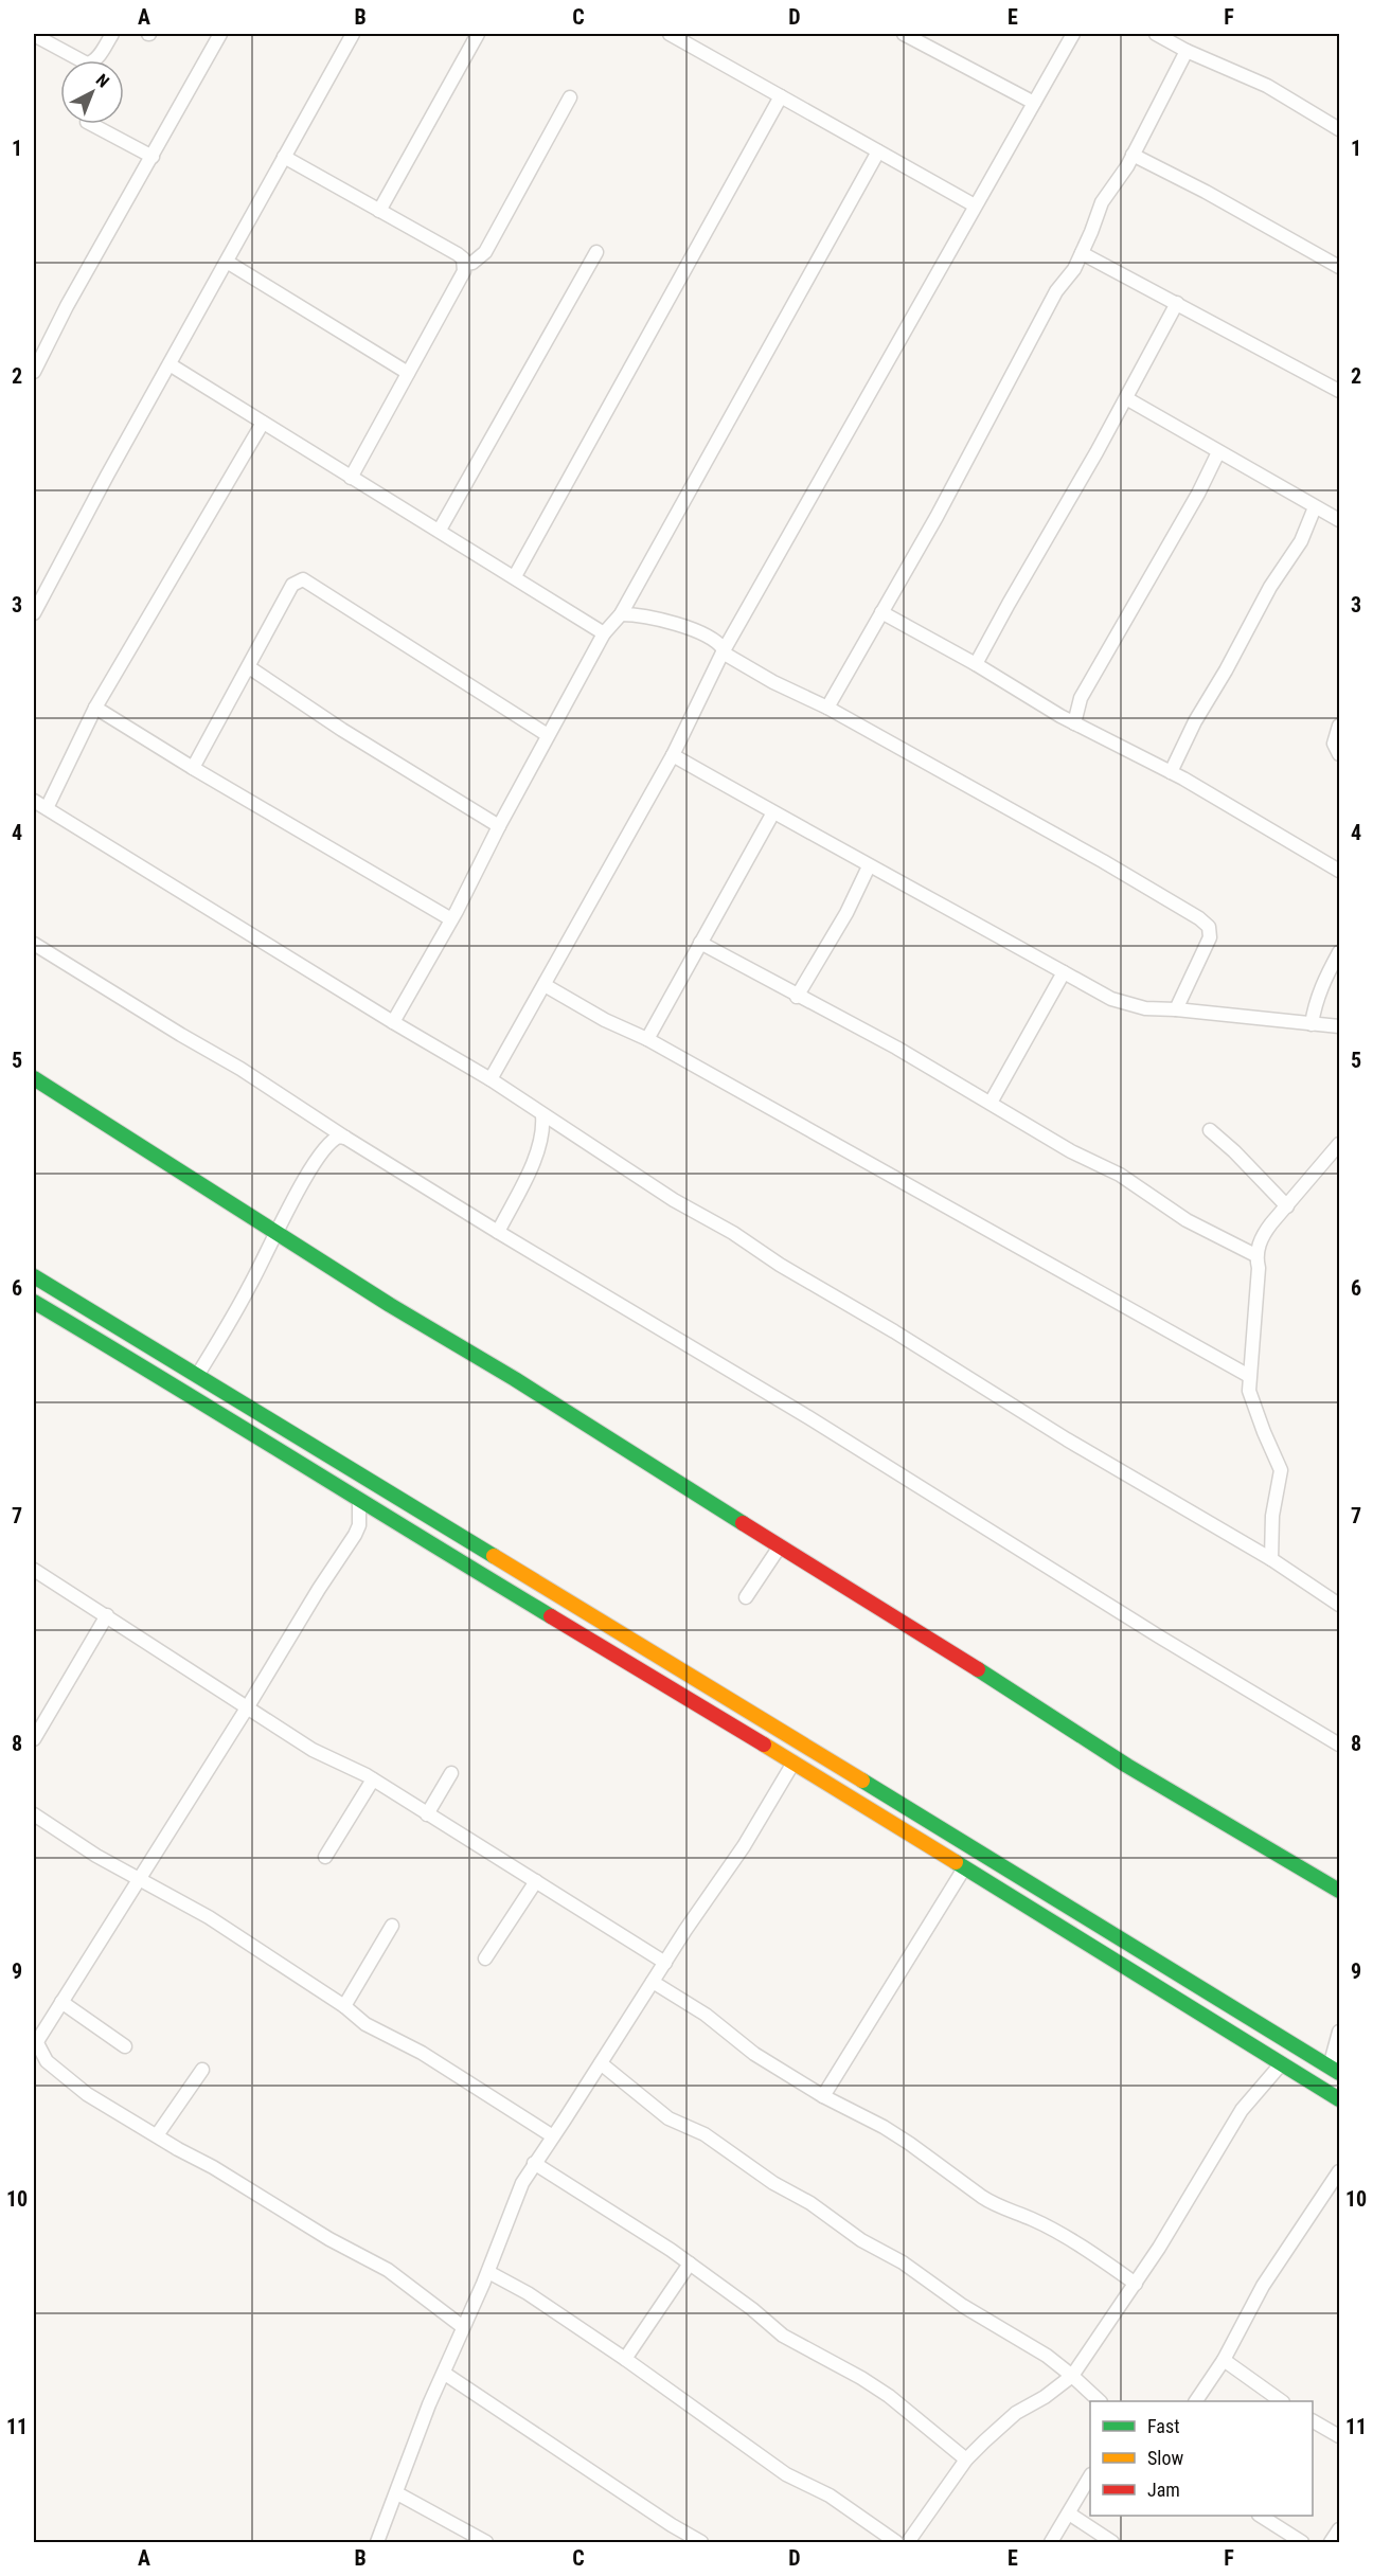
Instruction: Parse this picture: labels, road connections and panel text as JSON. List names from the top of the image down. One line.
{"legend":["Fast","Slow","Jam"],"north":"top right","grid":{"columns":["A","B","C","D","E","F"],"rows":["1","2","3","4","5","6","7","8","9","10","11"]}}
